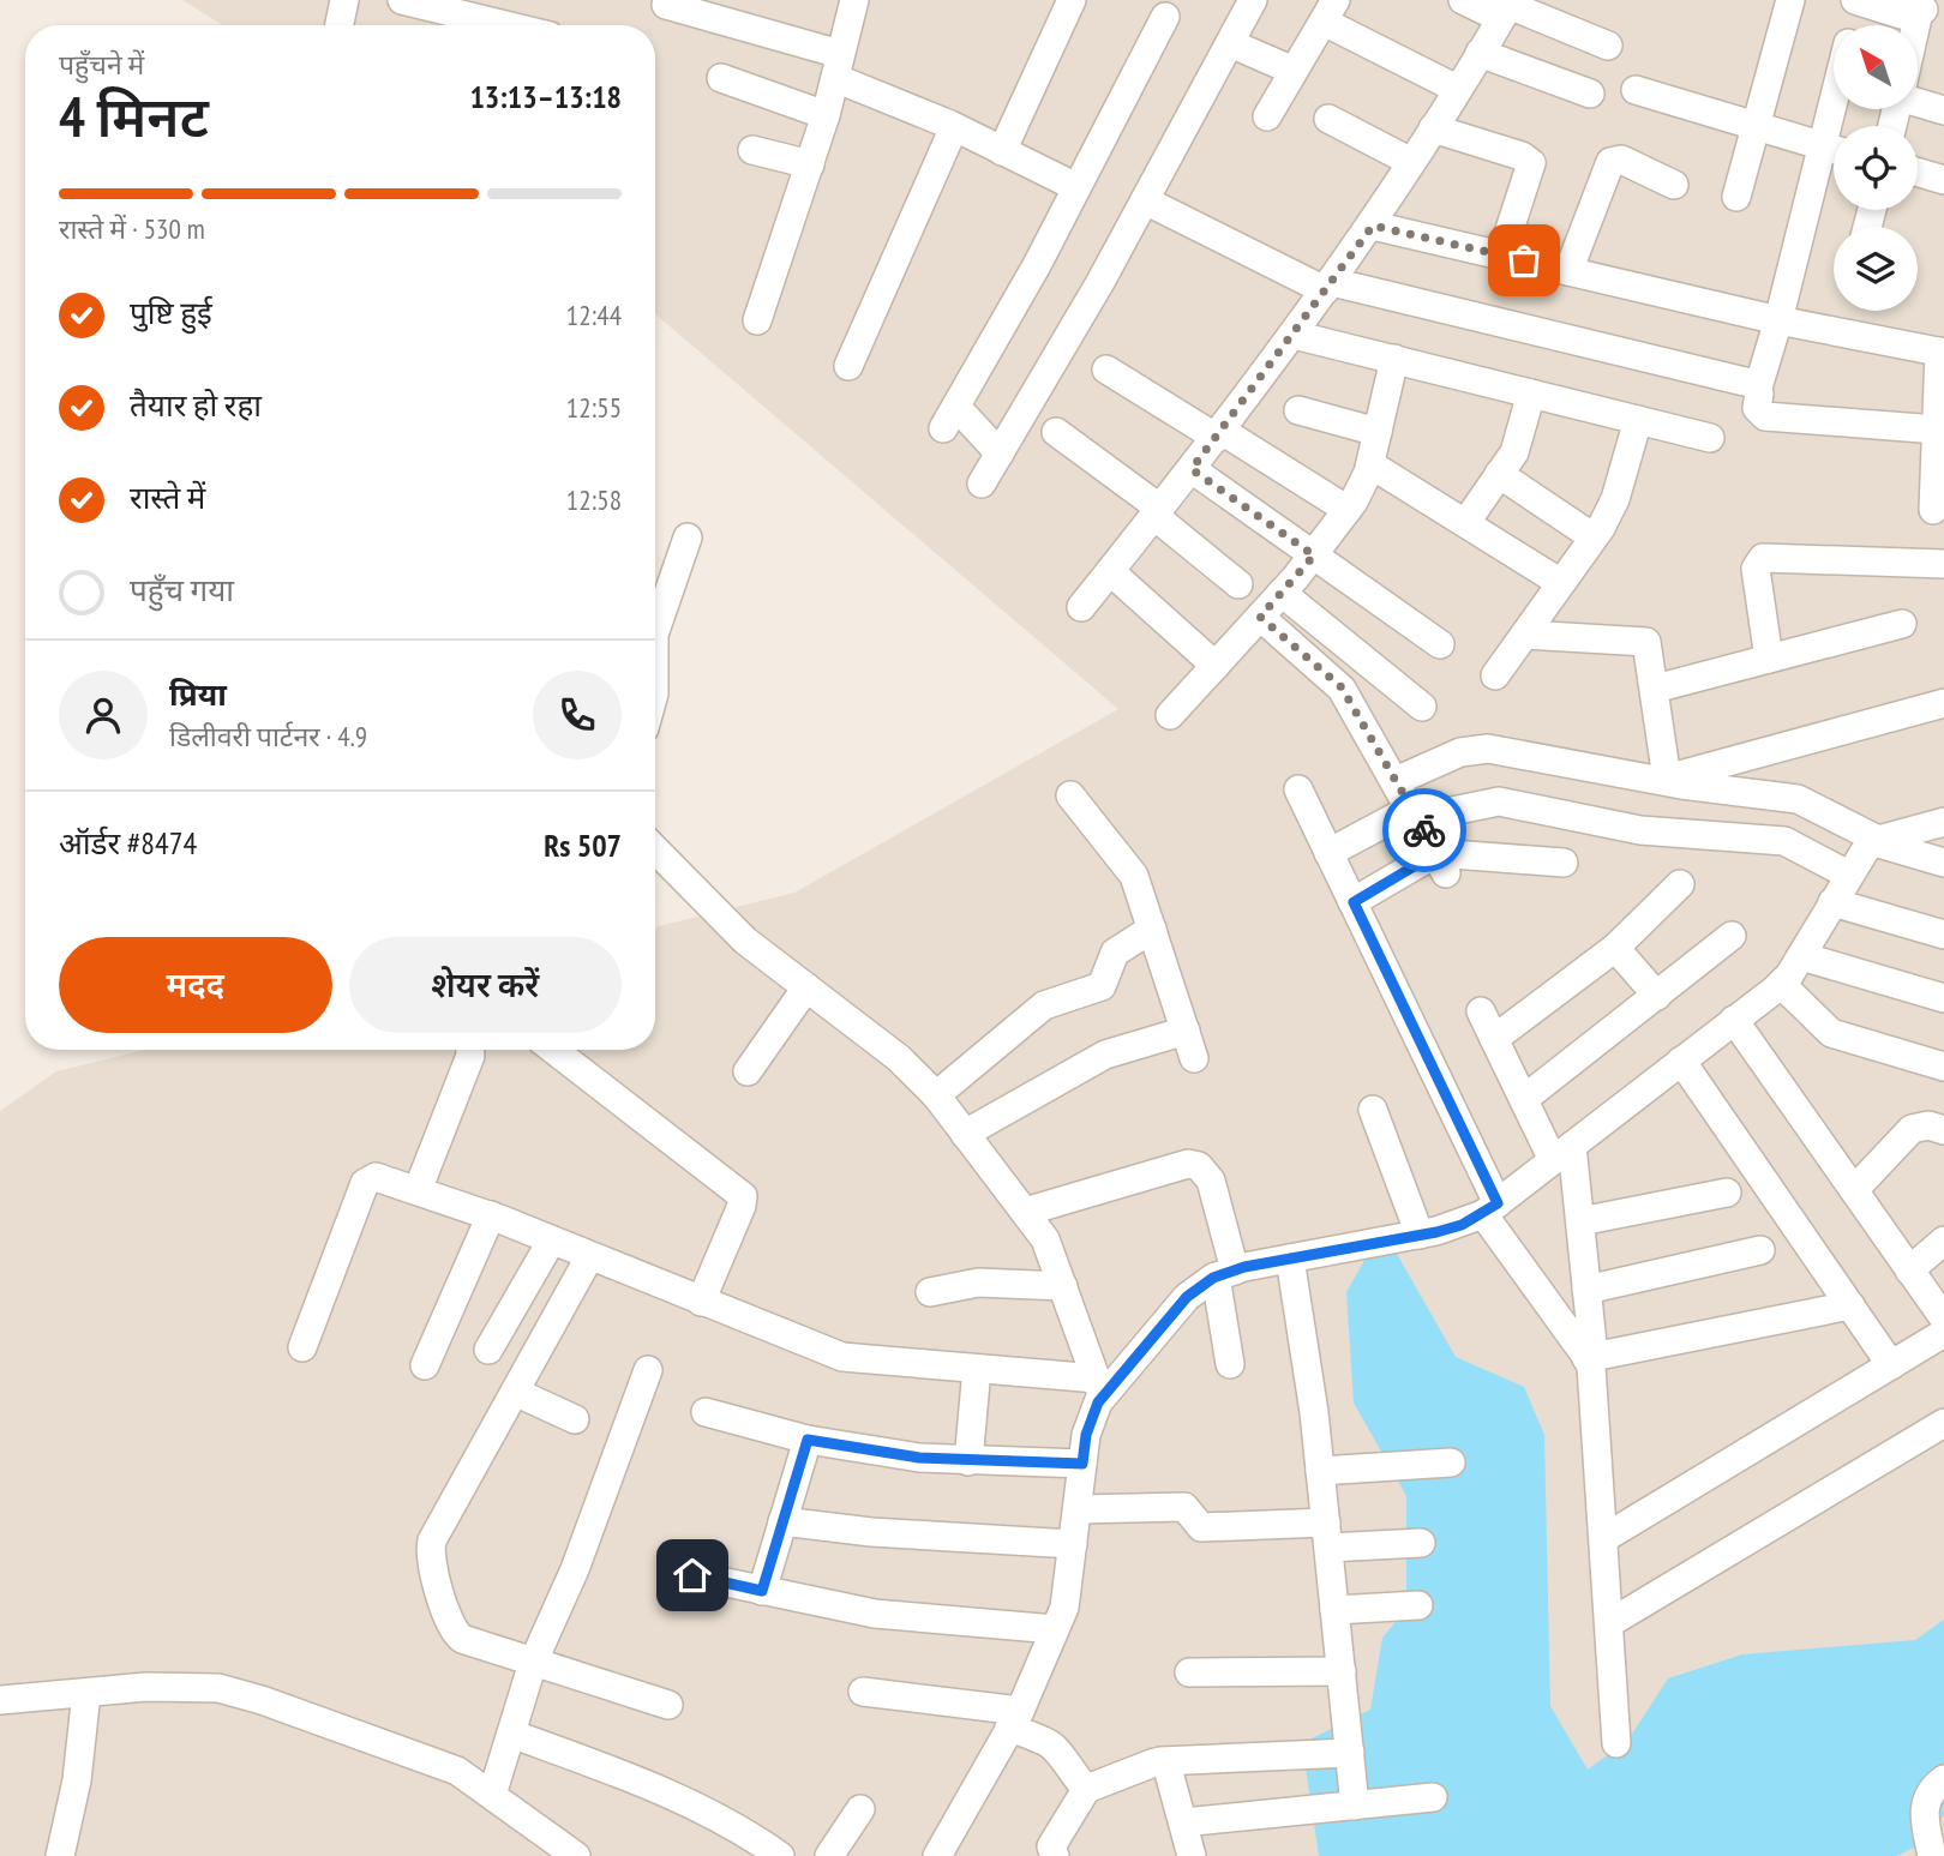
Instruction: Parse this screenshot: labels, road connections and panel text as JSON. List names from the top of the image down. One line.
{"north":"top left","page":{"heading":["4 मिनट","पहुँचने में","13:13–13:18"],"panel":["प्रिया","डिलीवरी पार्टनर · 4.9","ऑर्डर #8474","Rs 507"],"bar":"रास्ते में · 530 m","list":[["पुष्टि हुई","12:44"],["तैयार हो रहा","12:55"],["रास्ते में","12:58"],"पहुँच गया"],"buttons":["मदद","शेयर करें"]}}
